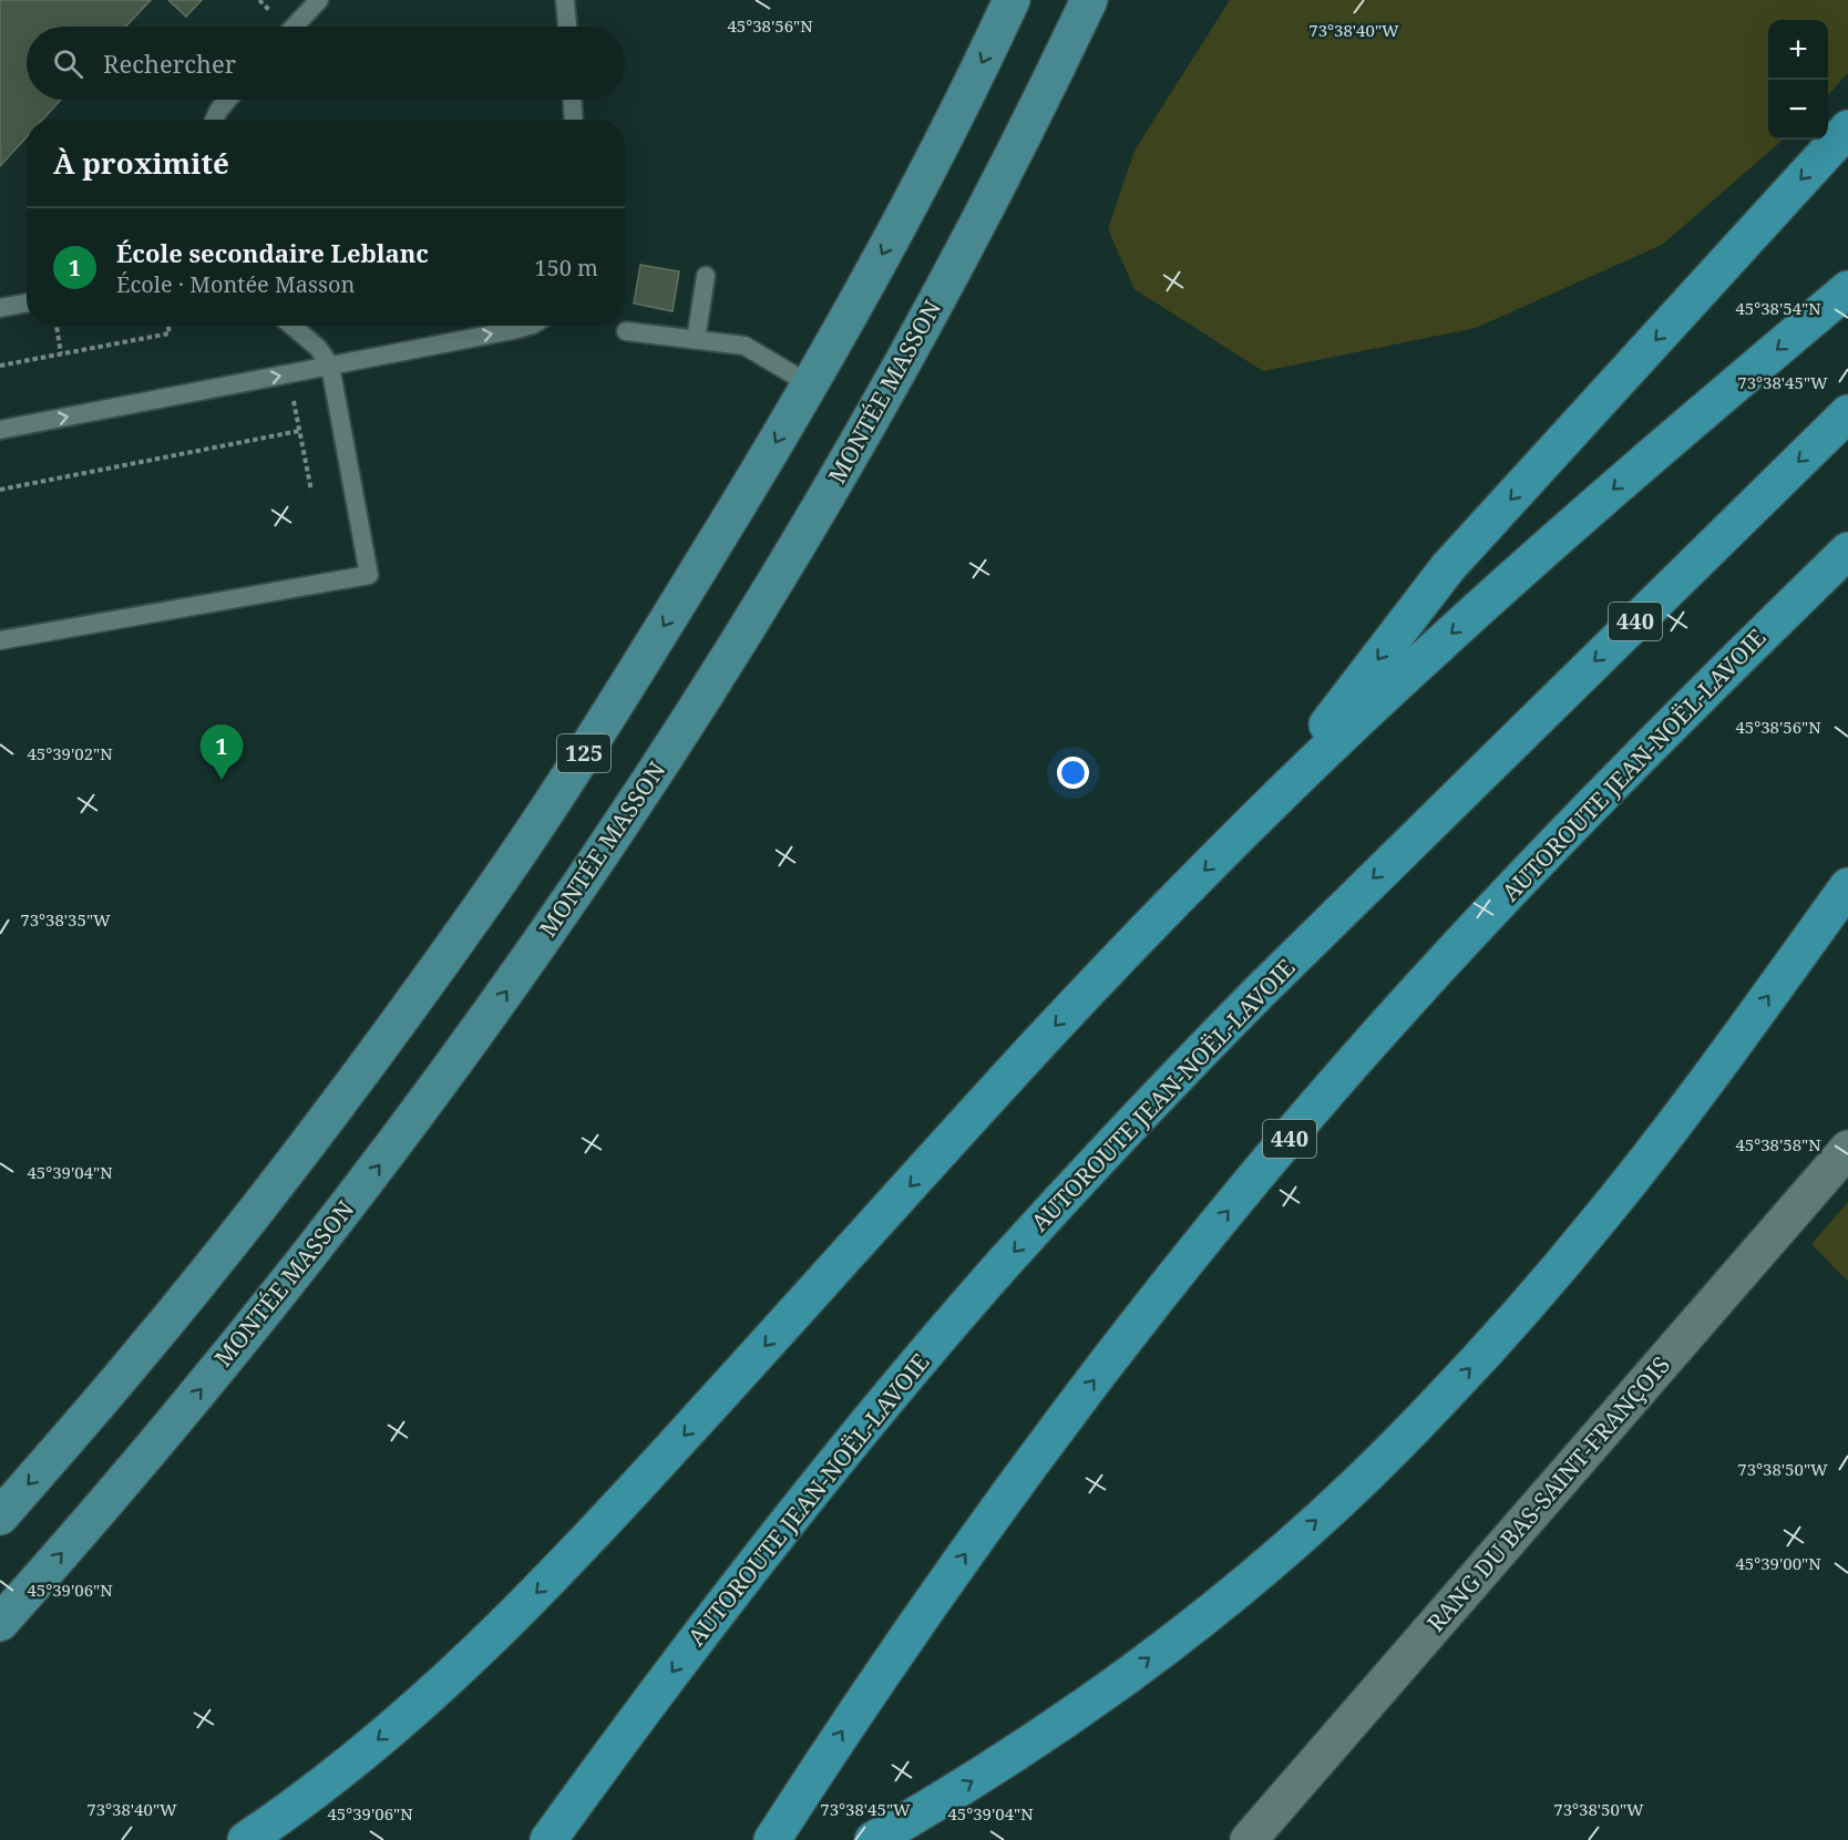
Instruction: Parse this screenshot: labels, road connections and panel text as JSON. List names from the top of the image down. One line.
{"streets":{"highway":["440","AUTOROUTE JEAN-NOËL-LAVOIE"],"main road":["MONTÉE MASSON","125"],"street":["RANG DU BAS-SAINT-FRANÇOIS"]},"page":{"map_buttons":["+","−"],"search":"Rechercher","heading":"À proximité","list":[{"mark":"1","name":"École secondaire Leblanc","note":"École · Montée Masson","value":"150 m"}],"pins":"1"},"coordinates":["45°38'56\"N","73°38'40\"W","45°38'54\"N","73°38'45\"W","45°39'02\"N","73°38'35\"W","45°38'58\"N","45°39'04\"N","73°38'50\"W","45°39'00\"N","45°39'06\"N"]}
